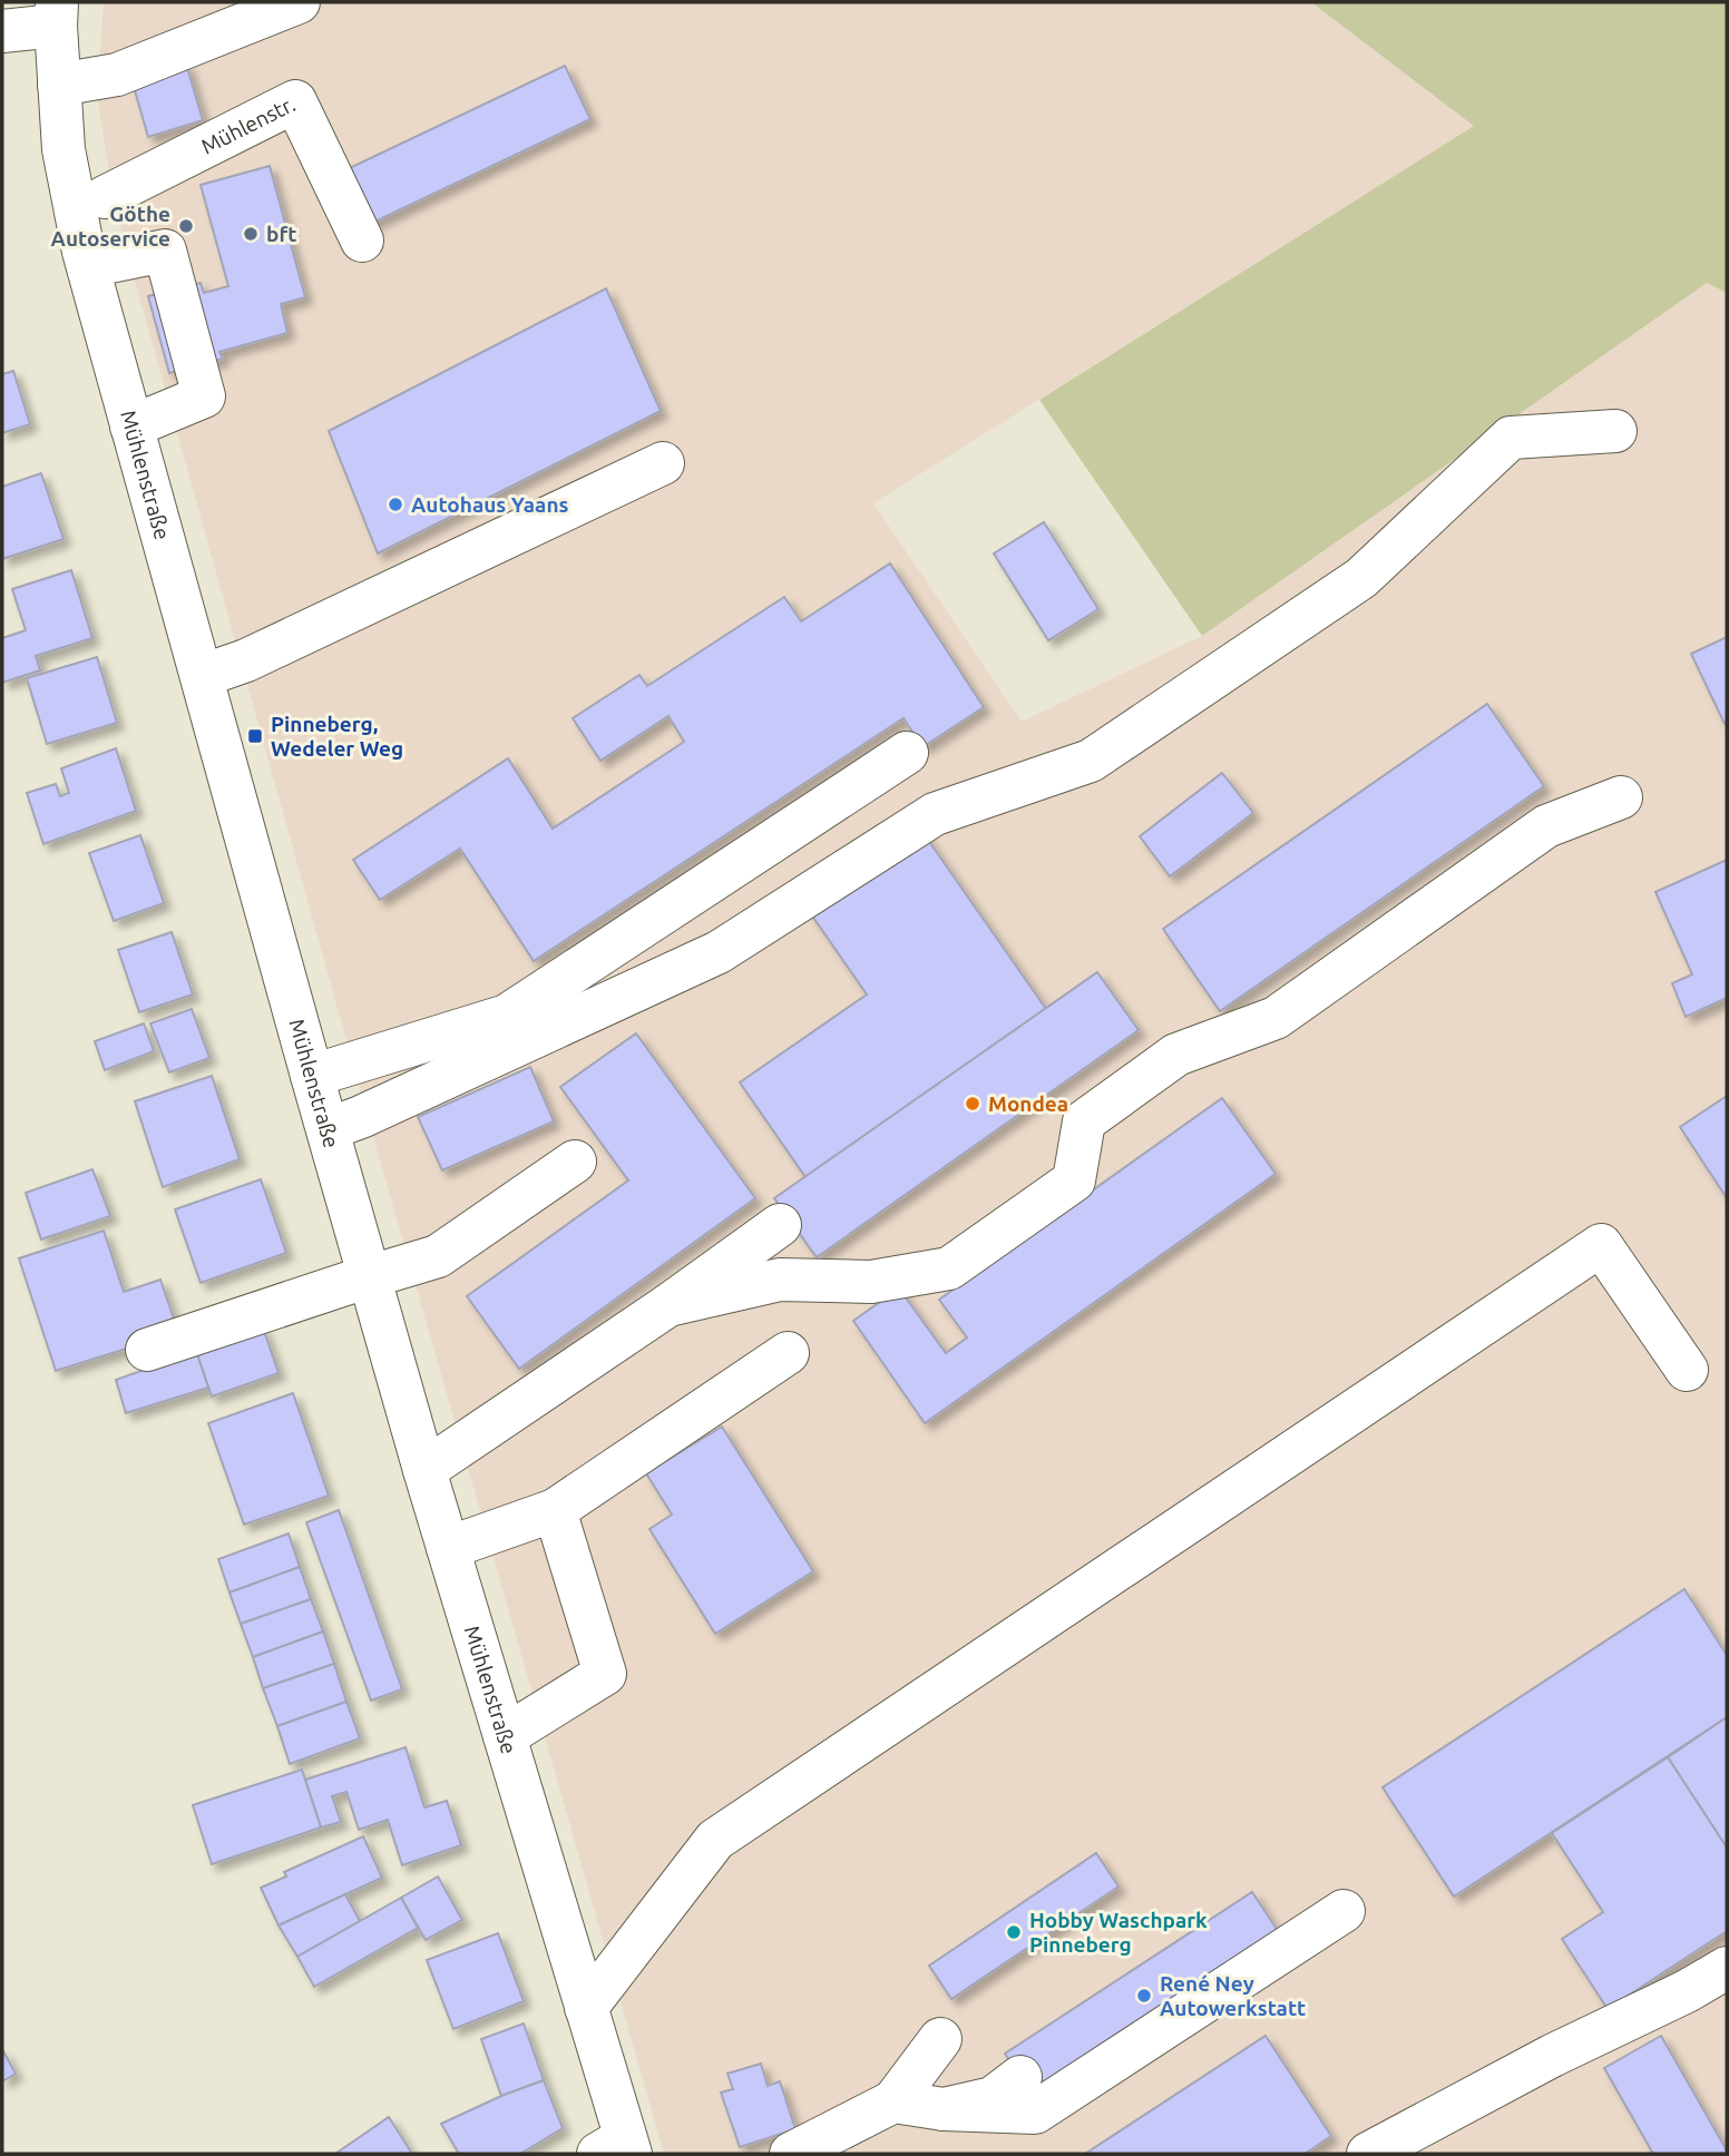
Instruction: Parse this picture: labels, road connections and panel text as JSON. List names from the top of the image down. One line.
{"streets":{"main road":["Mühlenstr.","Mühlenstraße"]},"places":{"other":["Göthe Autoservice","bft","Autohaus Yaans","Mondea","Hobby Waschpark Pinneberg","René Ney Autowerkstatt"],"transit":["Pinneberg, Wedeler Weg"]}}
